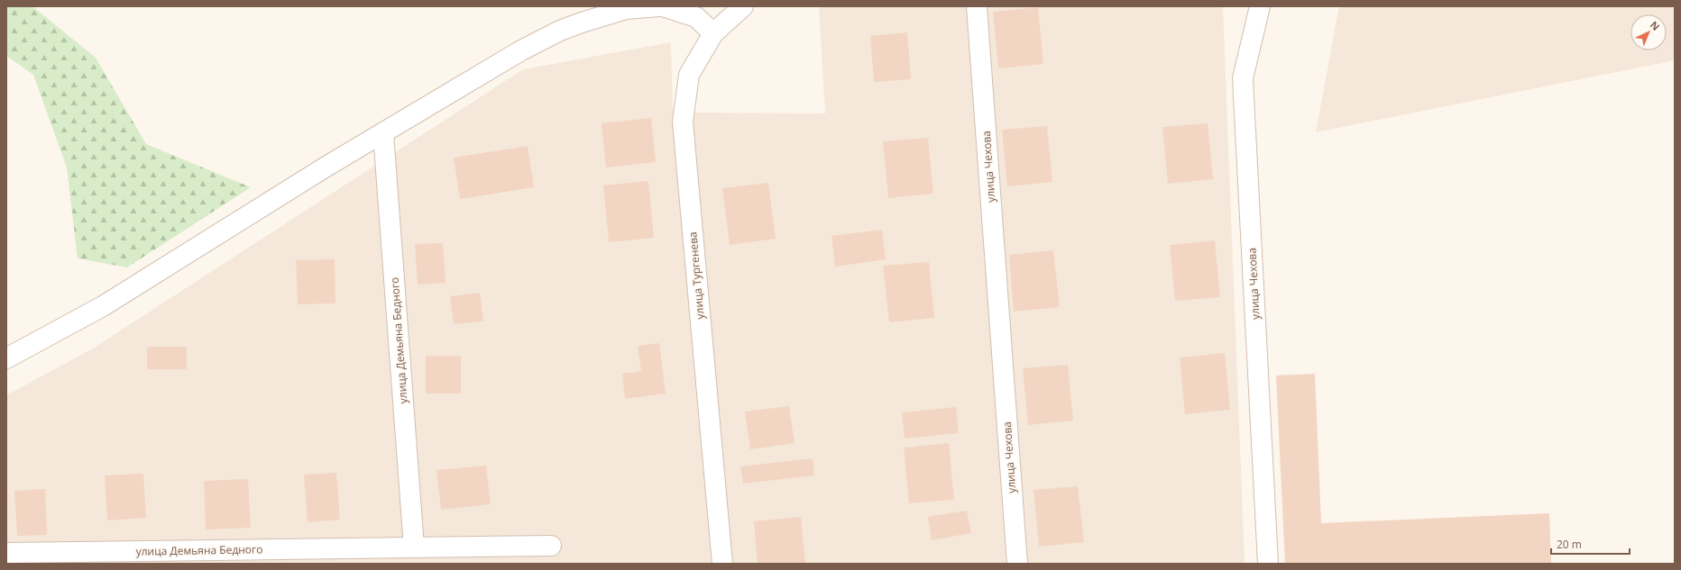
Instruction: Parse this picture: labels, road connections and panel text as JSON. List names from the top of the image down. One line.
{"streets":{"street":["улица Чехова","улица Тургенева","улица Демьяна Бедного"]},"scale_bar":"20 m","north":"top right"}
